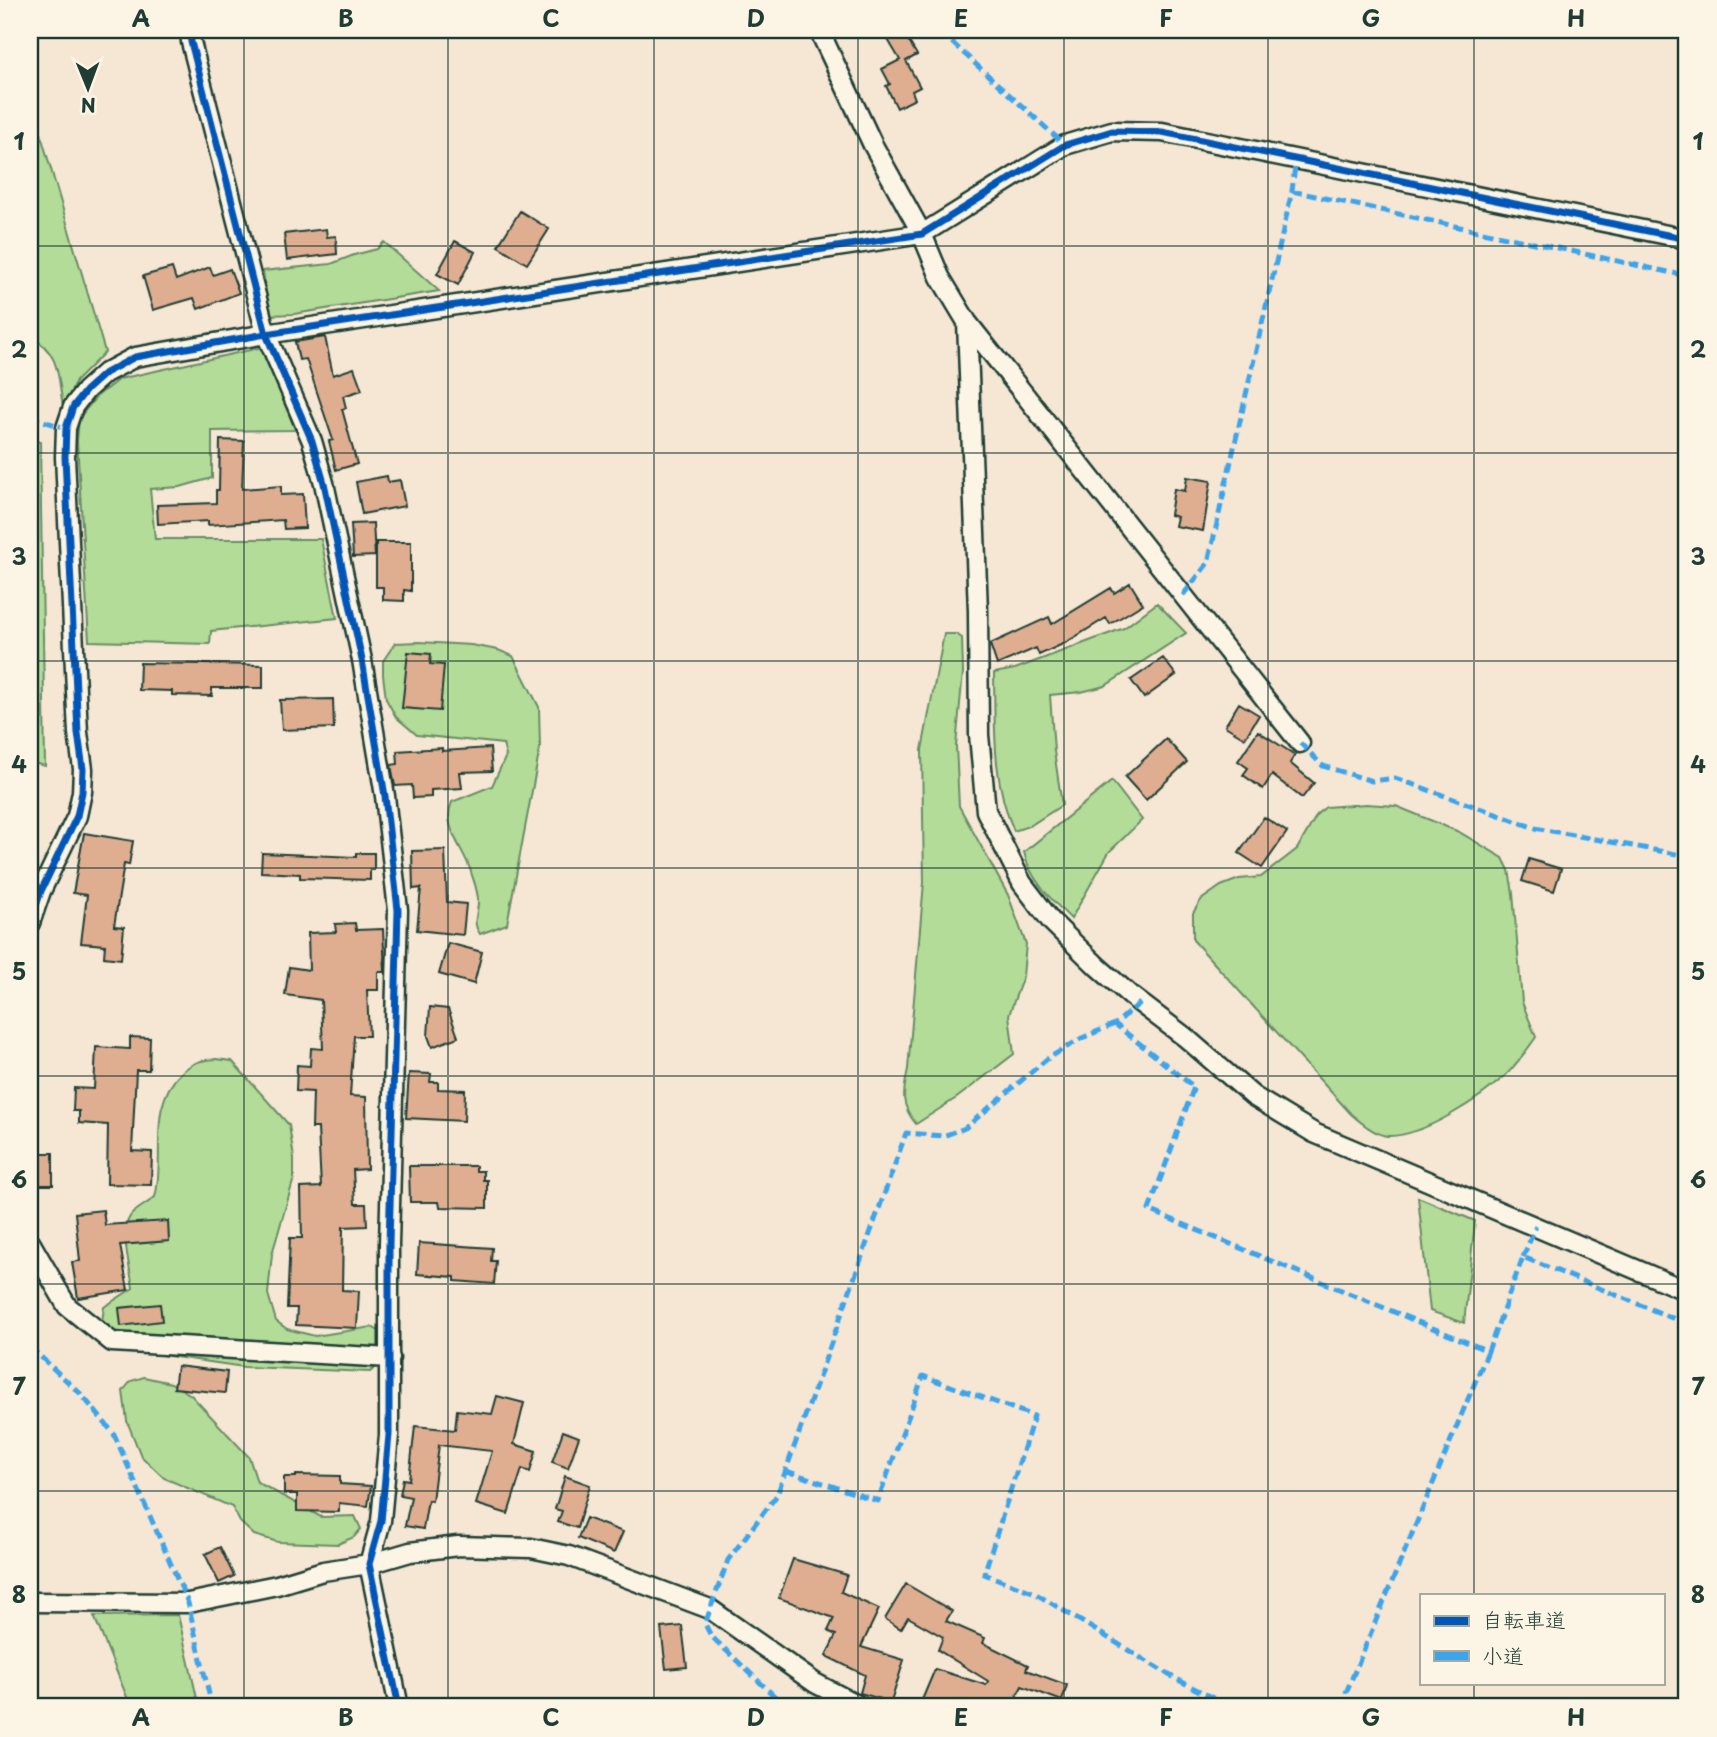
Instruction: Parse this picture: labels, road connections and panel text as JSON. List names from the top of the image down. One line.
{"legend":["自転車道","小道"],"north":"bottom","grid":{"columns":["A","B","C","D","E","F","G","H"],"rows":["1","2","3","4","5","6","7","8"]}}
